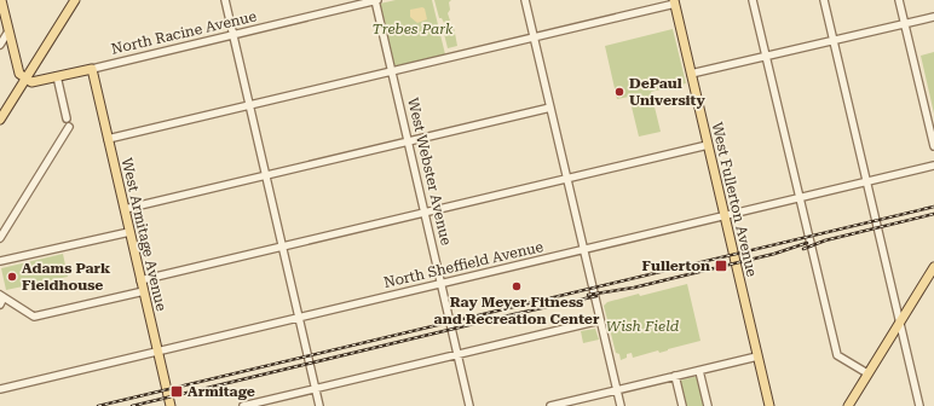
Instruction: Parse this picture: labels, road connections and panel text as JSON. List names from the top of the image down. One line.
{"streets":{"main road":["North Racine Avenue","West Fullerton Avenue","West Armitage Avenue"],"street":["West Webster Avenue","North Sheffield Avenue"]},"crossings":[["North Racine Avenue","West Webster Avenue"],["North Racine Avenue","West Armitage Avenue"],["West Webster Avenue","North Sheffield Avenue"],["West Fullerton Avenue","North Sheffield Avenue"],["West Armitage Avenue","North Sheffield Avenue"]],"parks":["Trebes Park","Wish Field"],"places":{"other":["DePaul University","Adams Park Fieldhouse","Ray Meyer Fitness and Recreation Center"],"transit":["Fullerton","Armitage"]}}
